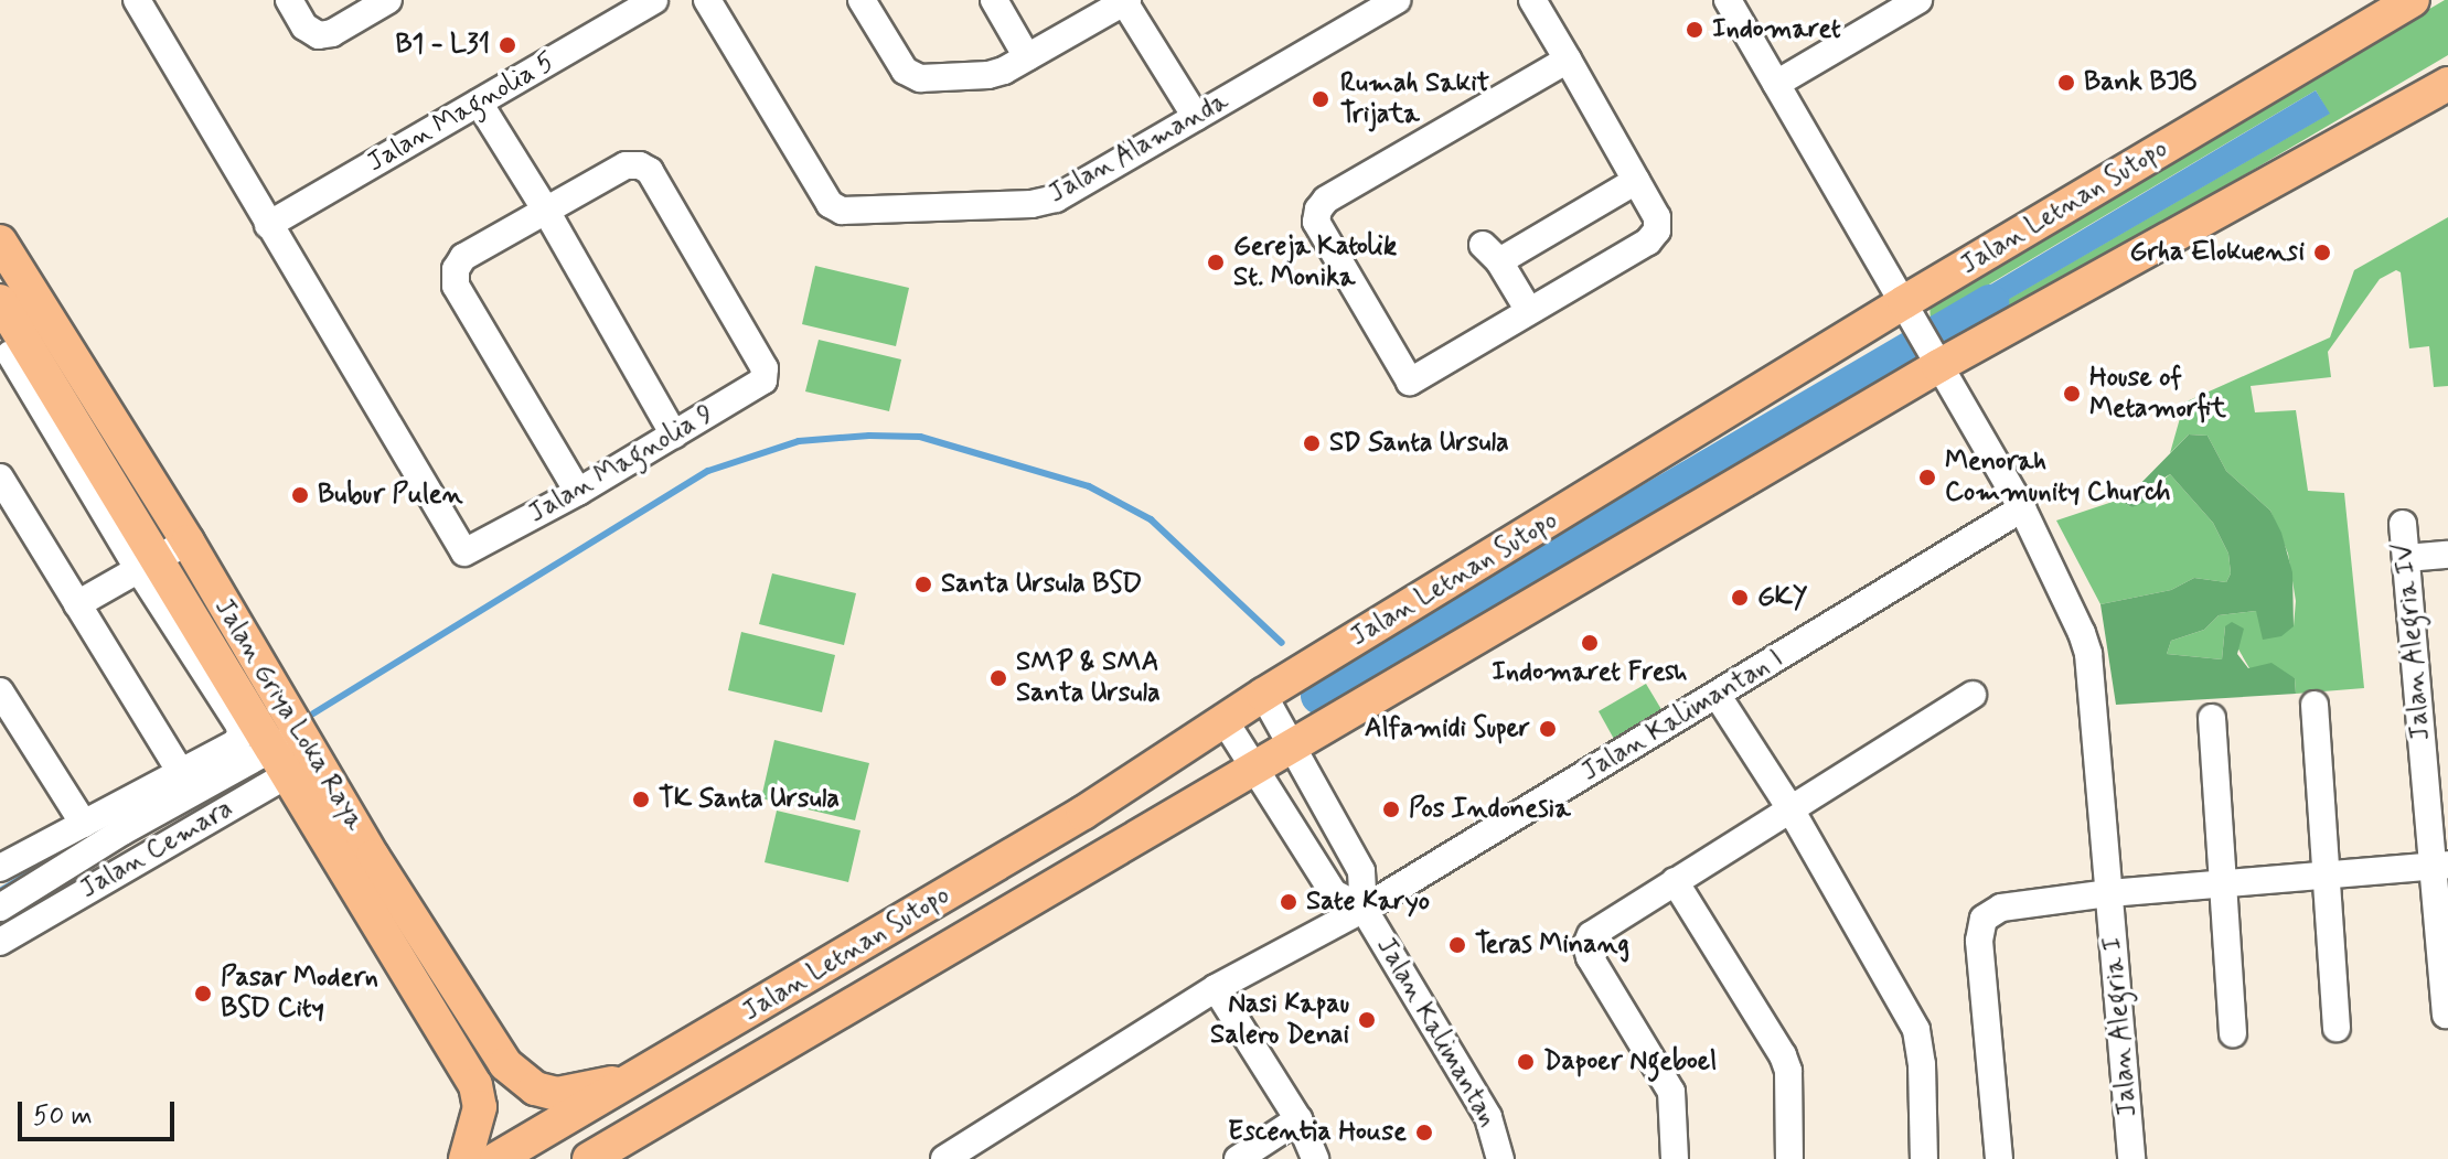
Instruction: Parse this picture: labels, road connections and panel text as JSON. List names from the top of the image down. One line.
{"streets":{"main road":["Jalan Letnan Sutopo","Jalan Griya Loka Raya"],"street":["Jalan Magnolia 5","Jalan Alamanda","Jalan Magnolia 9","Jalan Alegria IV","Jalan Kalimantan I","Jalan Cemara","Jalan Alegria I","Jalan Kalimantan"]},"crossings":[["Jalan Magnolia 5","Jalan Magnolia 9"],["Jalan Letnan Sutopo","Jalan Griya Loka Raya"],["Jalan Letnan Sutopo","Jalan Alegria I"],["Jalan Letnan Sutopo","Jalan Kalimantan"],["Jalan Griya Loka Raya","Jalan Cemara"],["Jalan Kalimantan I","Jalan Alegria I"],["Jalan Kalimantan I","Jalan Kalimantan"]],"places":["Indomaret","B1 - L31","Bank BJB","Rumah Sakit Trijata","Grha Elokuensi","Gereja Katolik St. Monika","House of Metamorfit","SD Santa Ursula","Menorah Community Church","Bubur Pulen","Santa Ursula BSD","GKY","Indomaret Fresh","SMP & SMA Santa Ursula","Alfamidi Super","TK Santa Ursula","Pos Indonesia","Sate Karyo","Teras Minang","Pasar Modern BSD City","Nasi Kapau Salero Denai","Dapoer Ngeboel","Escentia House"],"scale_bar":"50 m"}
